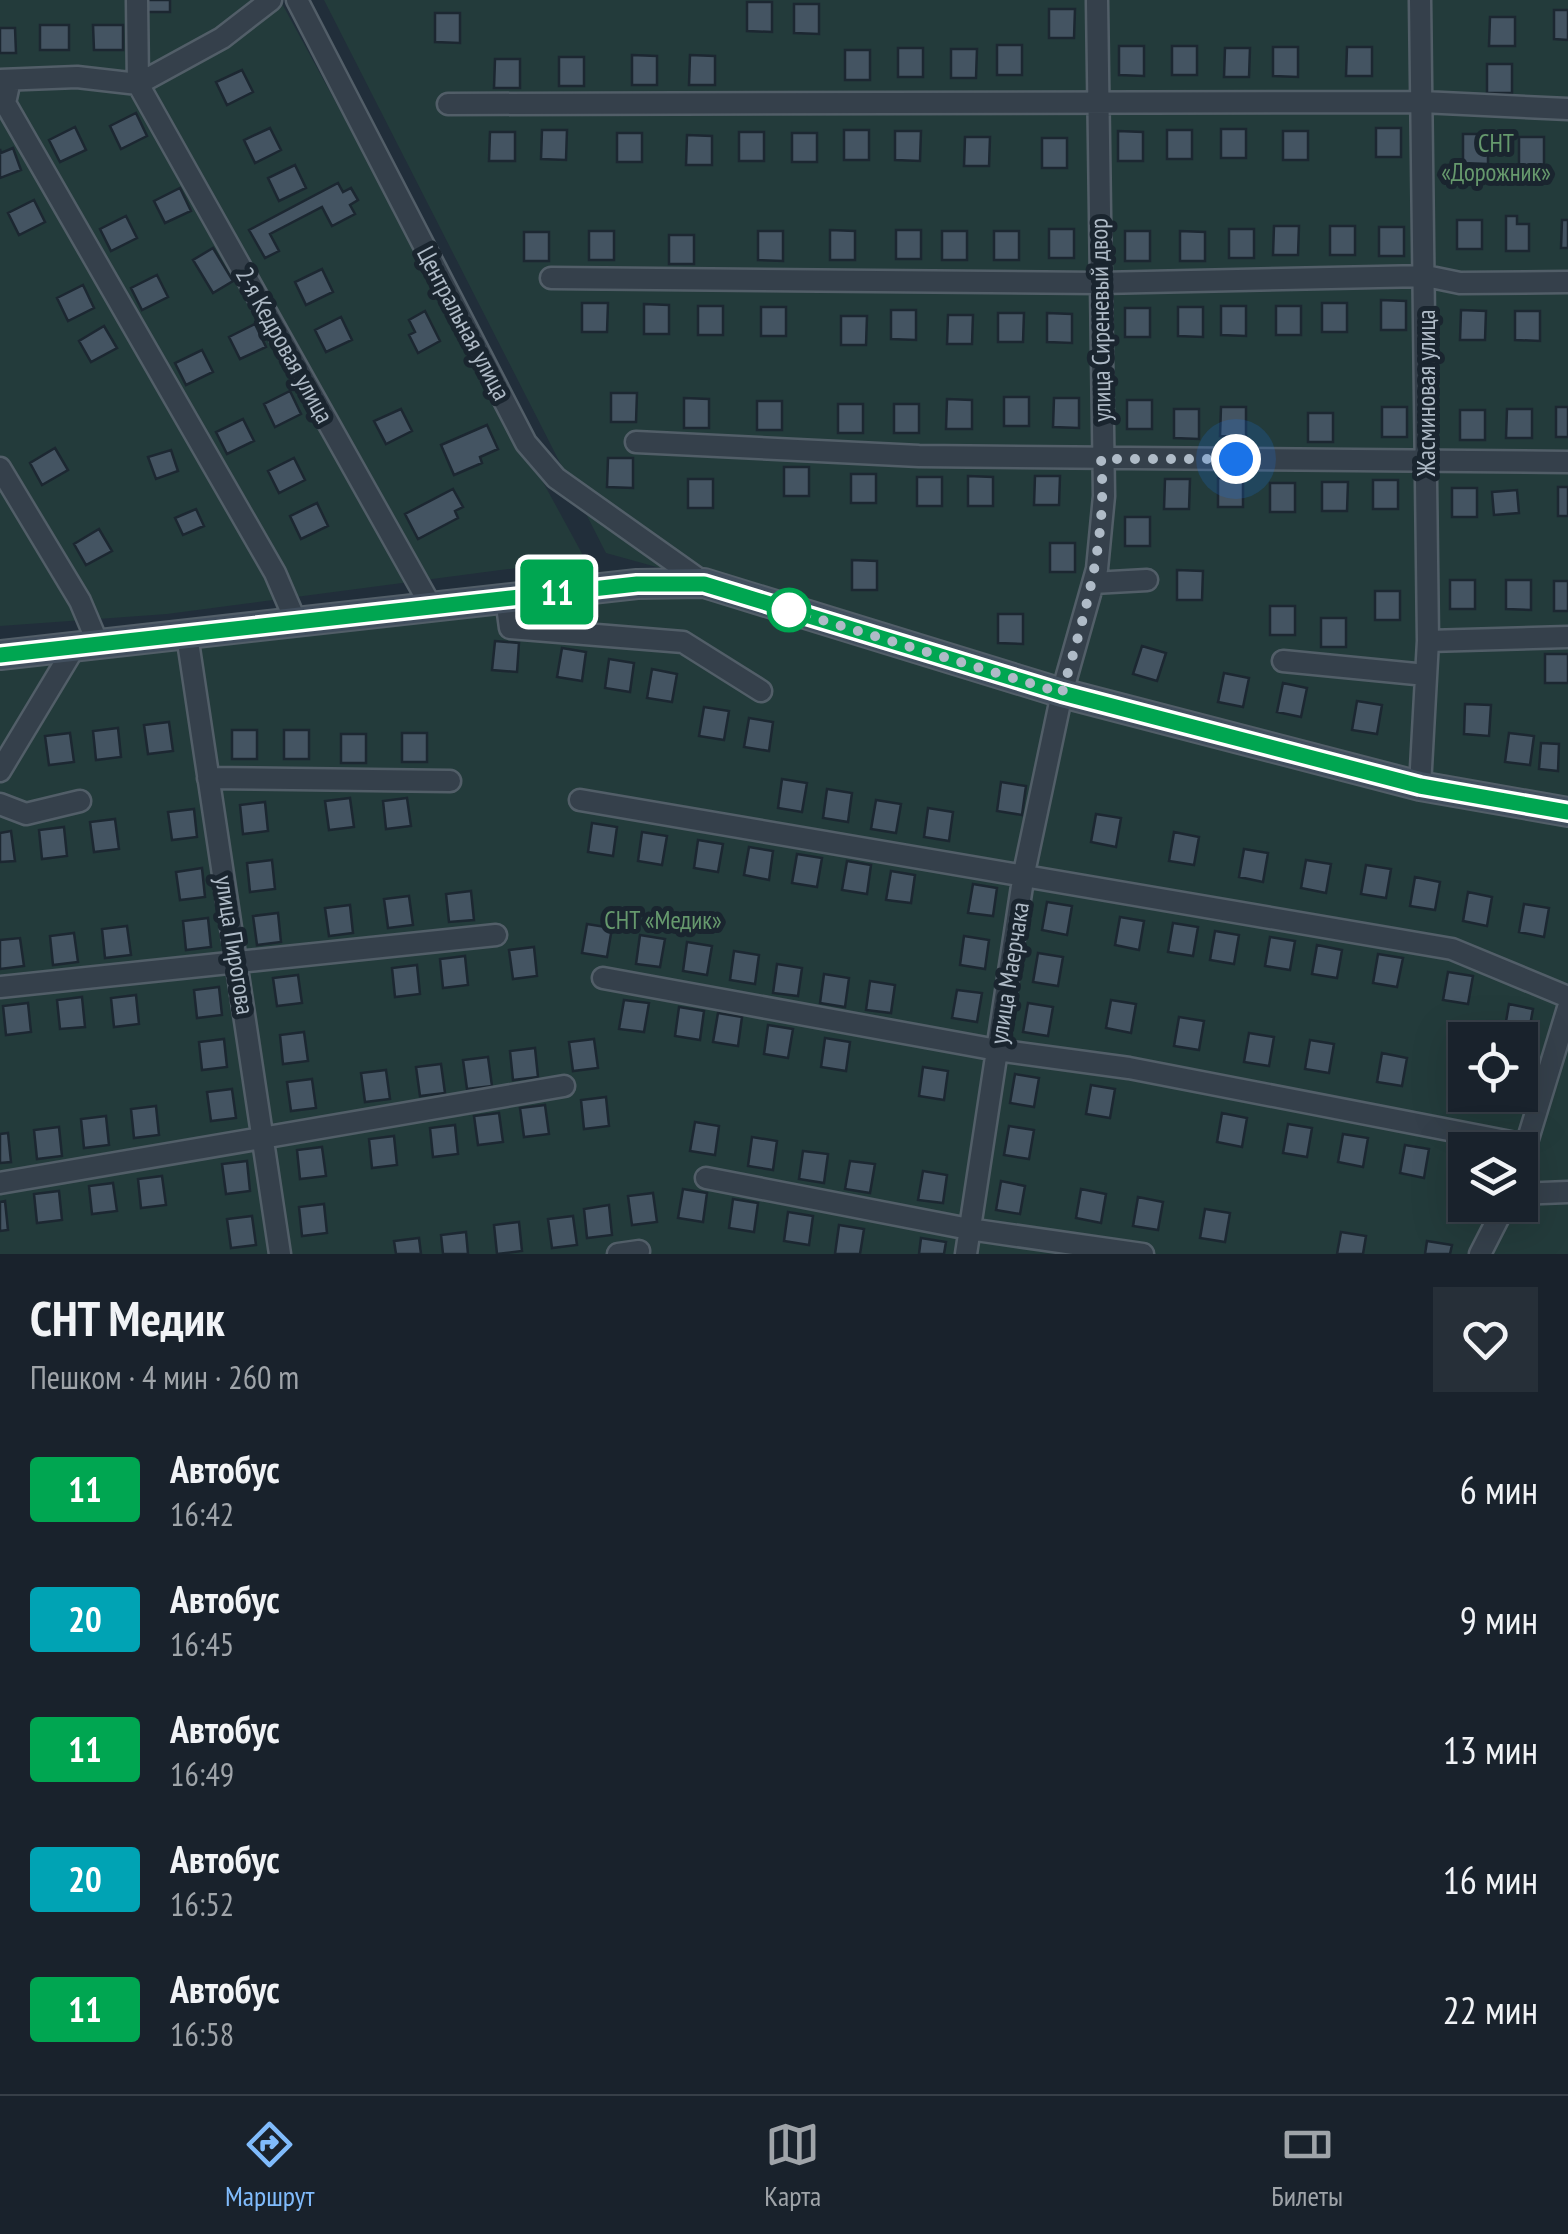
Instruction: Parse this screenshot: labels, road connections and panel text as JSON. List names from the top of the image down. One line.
{"streets":{"street":["улица Сиреневый двор","Центральная улица","2-я Кедровая улица","Жасминовая улица","улица Пирогова","улица Маерчака"]},"crossings":[["улица Сиреневый двор","улица Маерчака"]],"parks":["СНТ «Дорожник»","СНТ «Медик»"],"lines":["bus line 11"],"page":{"on_map":"11","heading":["СНТ Медик","Пешком · 4 мин · 260 m"],"list":[{"mark":"11","name":"Автобус","note":"16:42","value":"6 мин"},{"mark":"20","name":"Автобус","note":"16:45","value":"9 мин"},{"mark":"11","name":"Автобус","note":"16:49","value":"13 мин"},{"mark":"20","name":"Автобус","note":"16:52","value":"16 мин"},{"mark":"11","name":"Автобус","note":"16:58","value":"22 мин"}],"tabs":["Маршрут","Карта","Билеты"]}}
